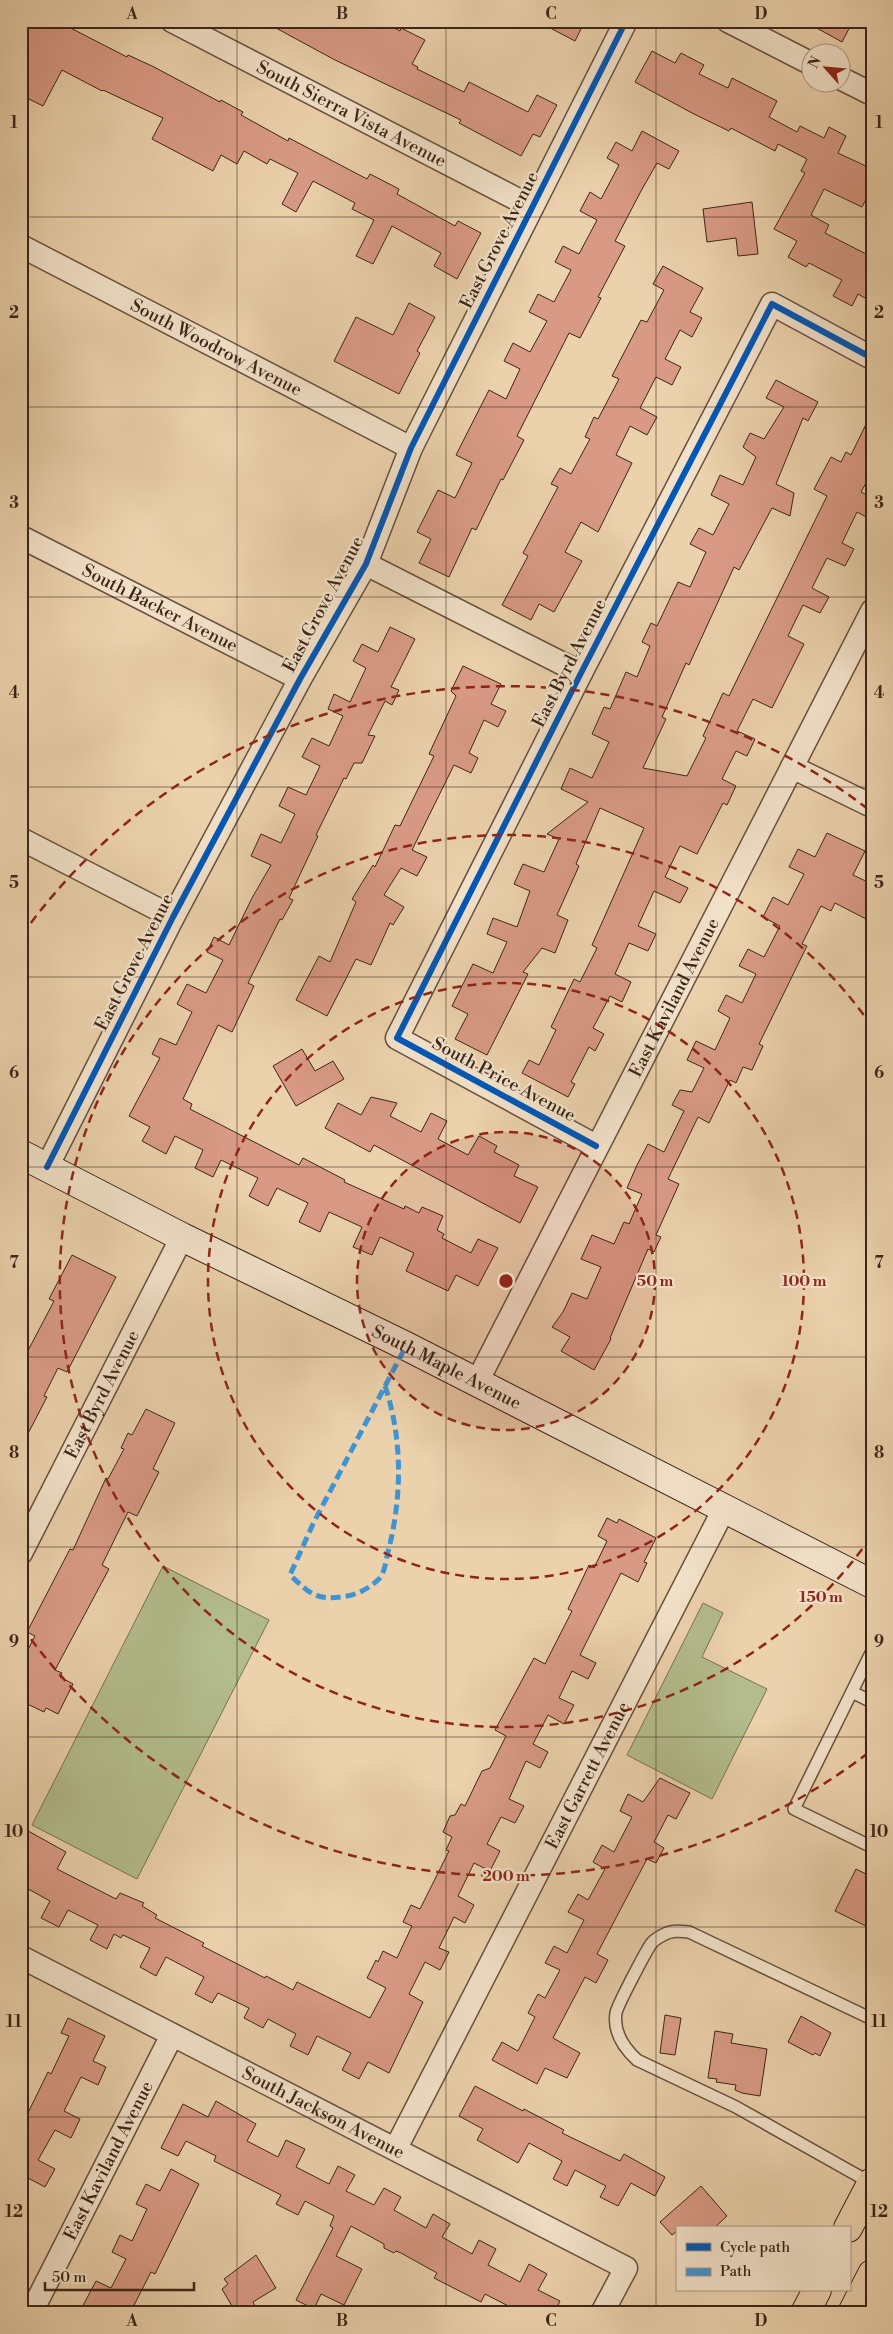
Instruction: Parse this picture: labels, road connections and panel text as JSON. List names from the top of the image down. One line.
{"streets":{"main road":["South Maple Avenue"],"street":["South Sierra Vista Avenue","East Grove Avenue","South Woodrow Avenue","South Backer Avenue","East Byrd Avenue","East Kaviland Avenue","South Price Avenue","East Garrett Avenue","South Jackson Avenue"]},"crossings":[["South Sierra Vista Avenue","East Grove Avenue"],["East Grove Avenue","South Woodrow Avenue"],["East Grove Avenue","South Backer Avenue"],["East Grove Avenue","South Maple Avenue"],["East Byrd Avenue","South Price Avenue"],["East Byrd Avenue","South Maple Avenue"],["East Kaviland Avenue","South Price Avenue"],["East Kaviland Avenue","South Maple Avenue"],["East Kaviland Avenue","South Jackson Avenue"],["South Maple Avenue","East Garrett Avenue"],["East Garrett Avenue","South Jackson Avenue"]],"legend":["Cycle path","Path"],"scale_bar":"50 m","north":"top left","grid":{"columns":["A","B","C","D"],"rows":["1","2","3","4","5","6","7","8","9","10","11","12"]},"rings":["50 m","100 m","150 m","200 m"]}
